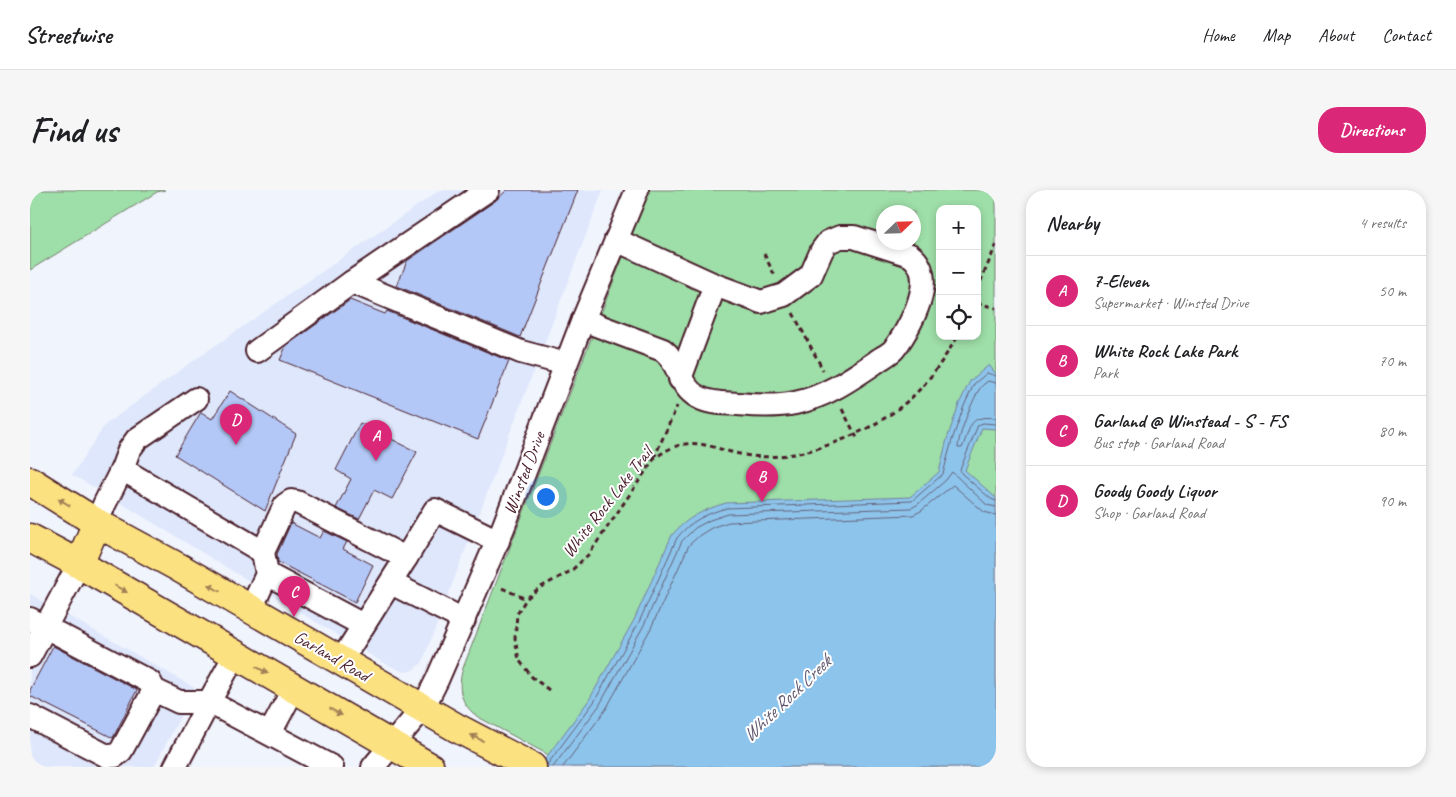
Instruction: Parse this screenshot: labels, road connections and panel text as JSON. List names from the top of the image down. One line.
{"streets":{"main road":["Garland Road"],"street":["Winsted Drive"],"path":["White Rock Lake Trail"]},"crossings":[["Winsted Drive","Garland Road"]],"water":["White Rock Creek"],"north":"top right","page":{"header":"Streetwise","nav":["Home","Map","About","Contact"],"buttons":"Directions","title":"Find us","heading":["Nearby","4 results"],"map_buttons":["+","−"],"list":[{"mark":"A","name":"7-Eleven","note":"Supermarket · Winsted Drive","value":"50 m"},{"mark":"B","name":"White Rock Lake Park","note":"Park","value":"70 m"},{"mark":"C","name":"Garland @ Winstead - S - FS","note":"Bus stop · Garland Road","value":"80 m"},{"mark":"D","name":"Goody Goody Liquor","note":"Shop · Garland Road","value":"90 m"}],"pins":["D","A","B","C"]}}
